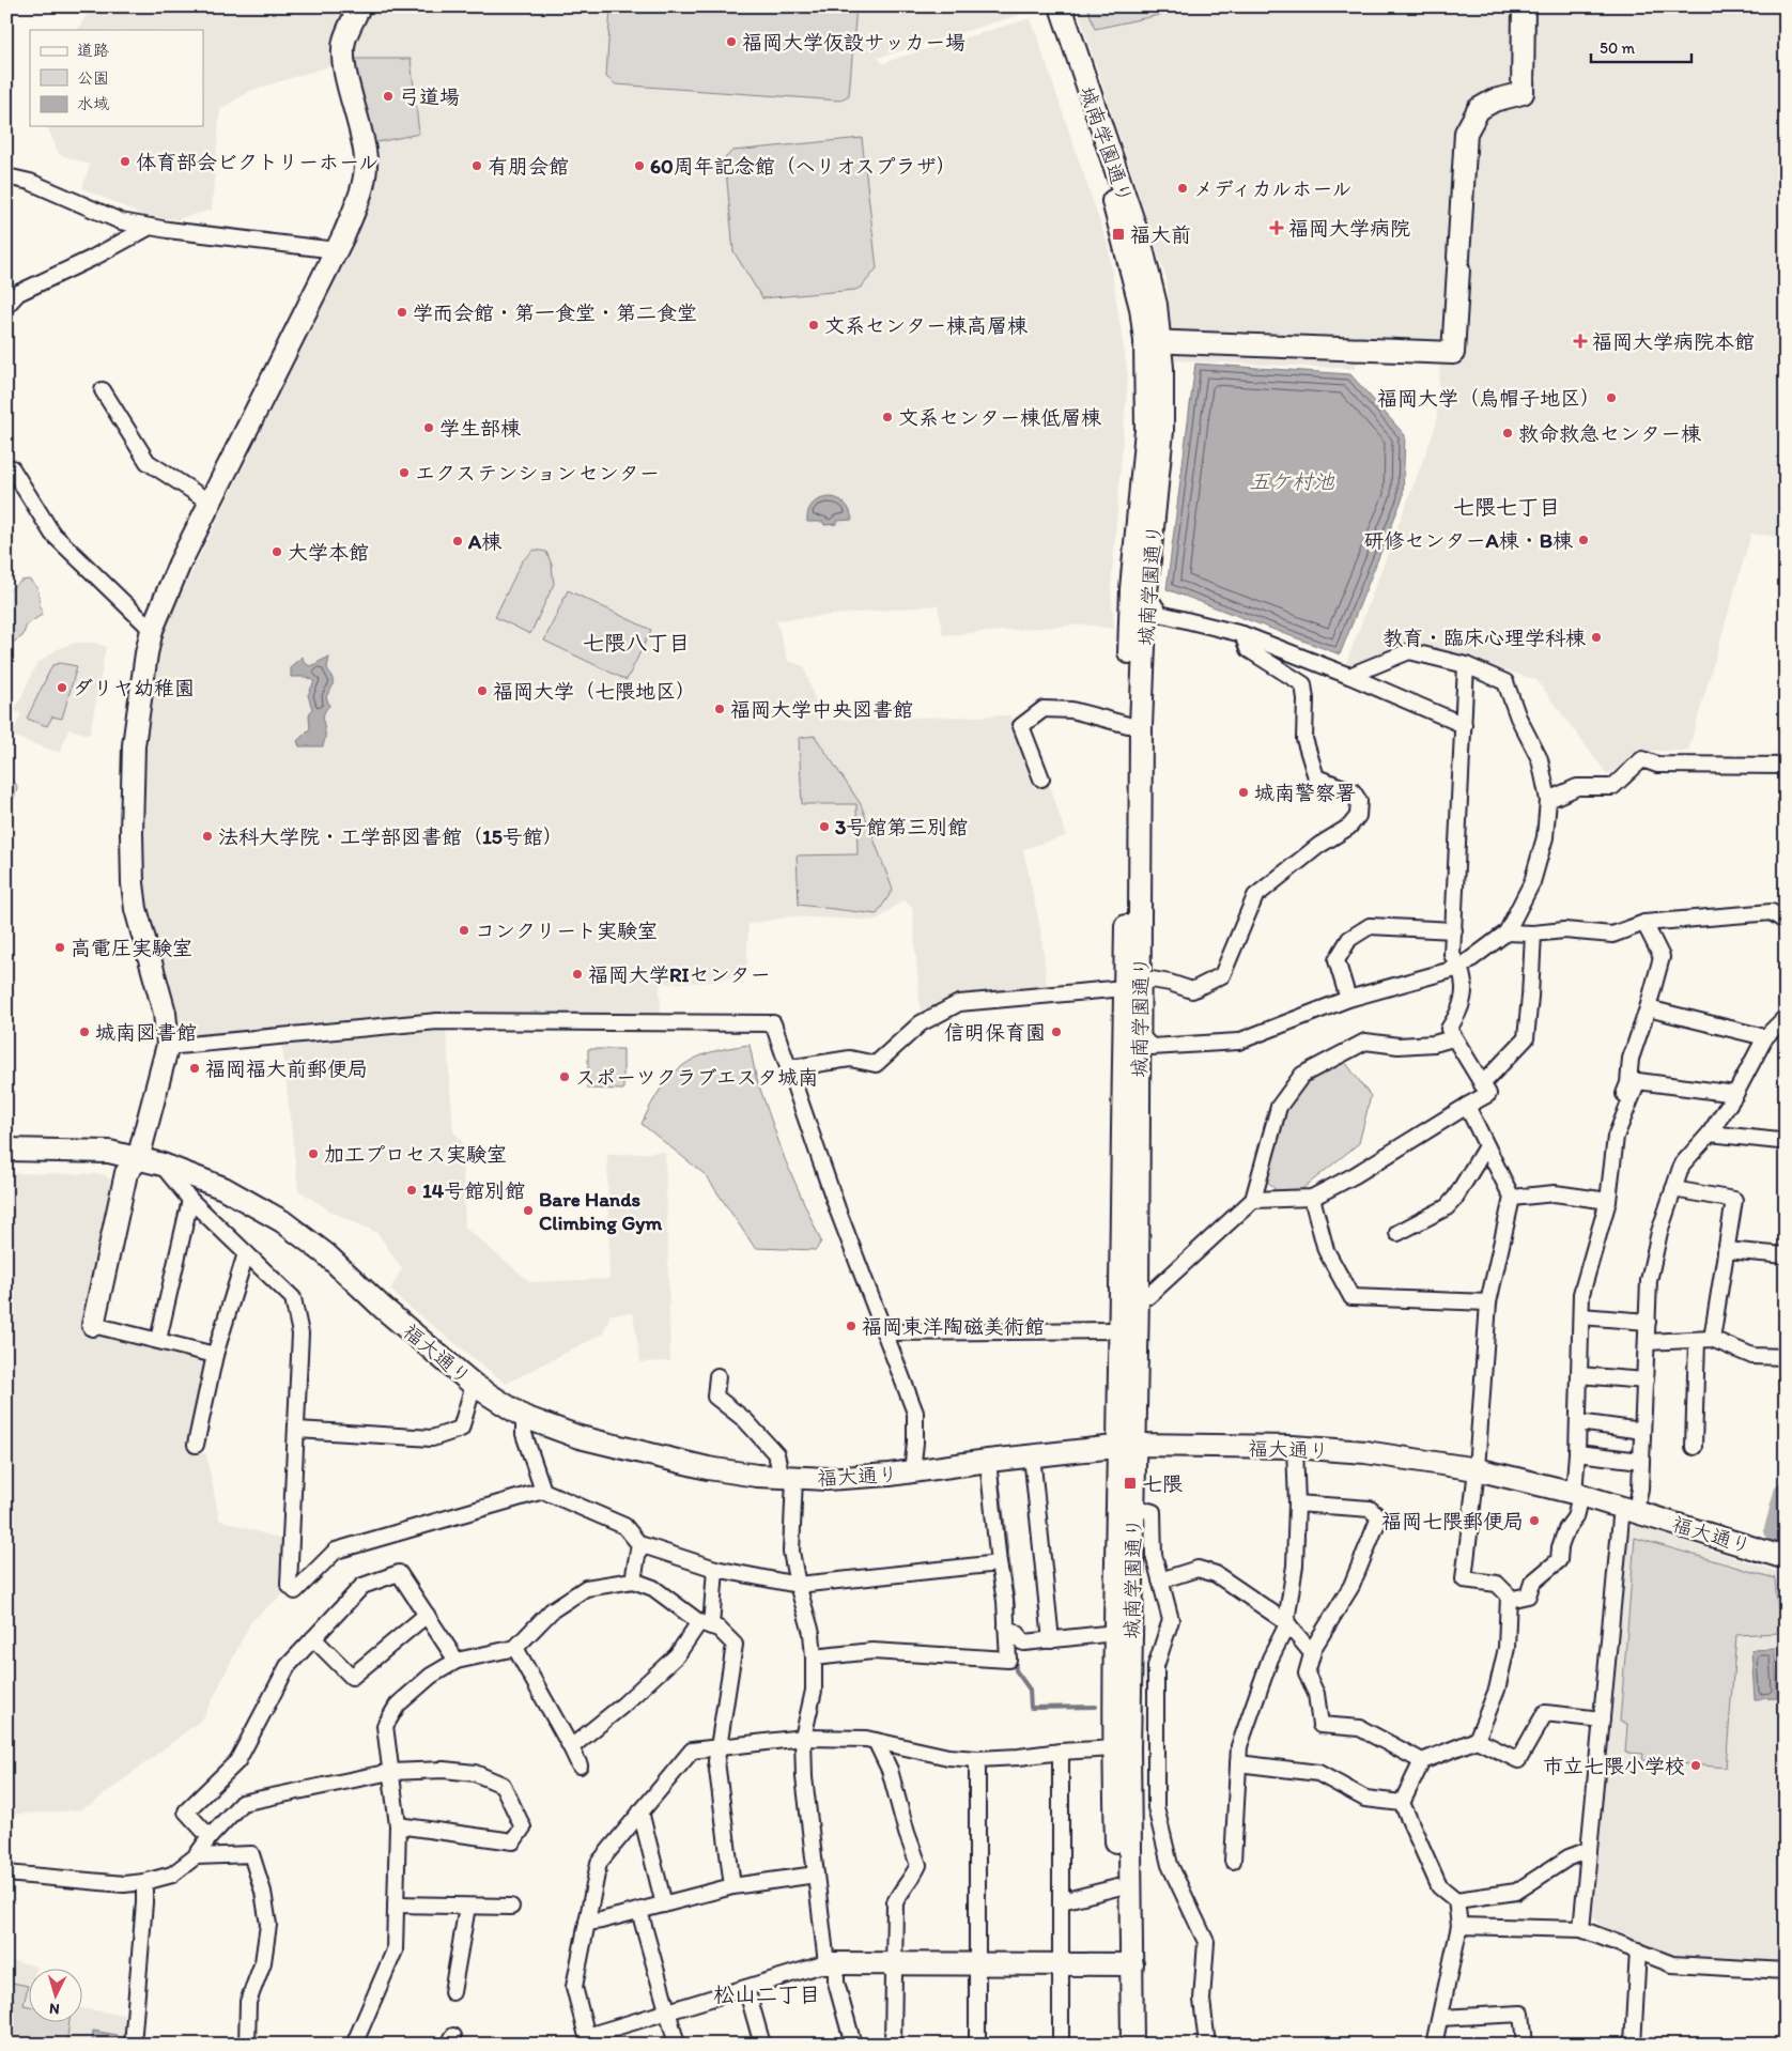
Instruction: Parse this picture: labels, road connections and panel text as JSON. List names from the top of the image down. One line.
{"streets":{"street":["城南学園通り","福大通り"]},"crossings":[["城南学園通り","福大通り"]],"districts":["七隈七丁目","七隈八丁目","松山二丁目"],"water":["五ケ村池"],"places":{"other":["福岡大学仮設サッカー場","弓道場","体育部会ビクトリーホール","有朋会館","60周年記念館（ヘリオスプラザ）","メディカルホール","学而会館・第一食堂・第二食堂","文系センター棟高層棟","福岡大学（烏帽子地区）","文系センター棟低層棟","学生部棟","救命救急センター棟","エクステンションセンター","研修センターA棟・B棟","A棟","大学本館","教育・臨床心理学科棟","ダリヤ幼稚園","福岡大学（七隈地区）","福岡大学中央図書館","城南警察署","3号館第三別館","法科大学院・工学部図書館（15号館）","コンクリート実験室","高電圧実験室","福岡大学RIセンター","城南図書館","信明保育園","福岡福大前郵便局","スポーツクラブエスタ城南","加工プロセス実験室","14号館別館","Bare Hands Climbing Gym","福岡東洋陶磁美術館","福岡七隈郵便局","市立七隈小学校"],"health":["福岡大学病院","福岡大学病院本館"],"transit":["福大前","七隈"]},"legend":["道路","公園","水域"],"scale_bar":"50 m","north":"bottom"}
